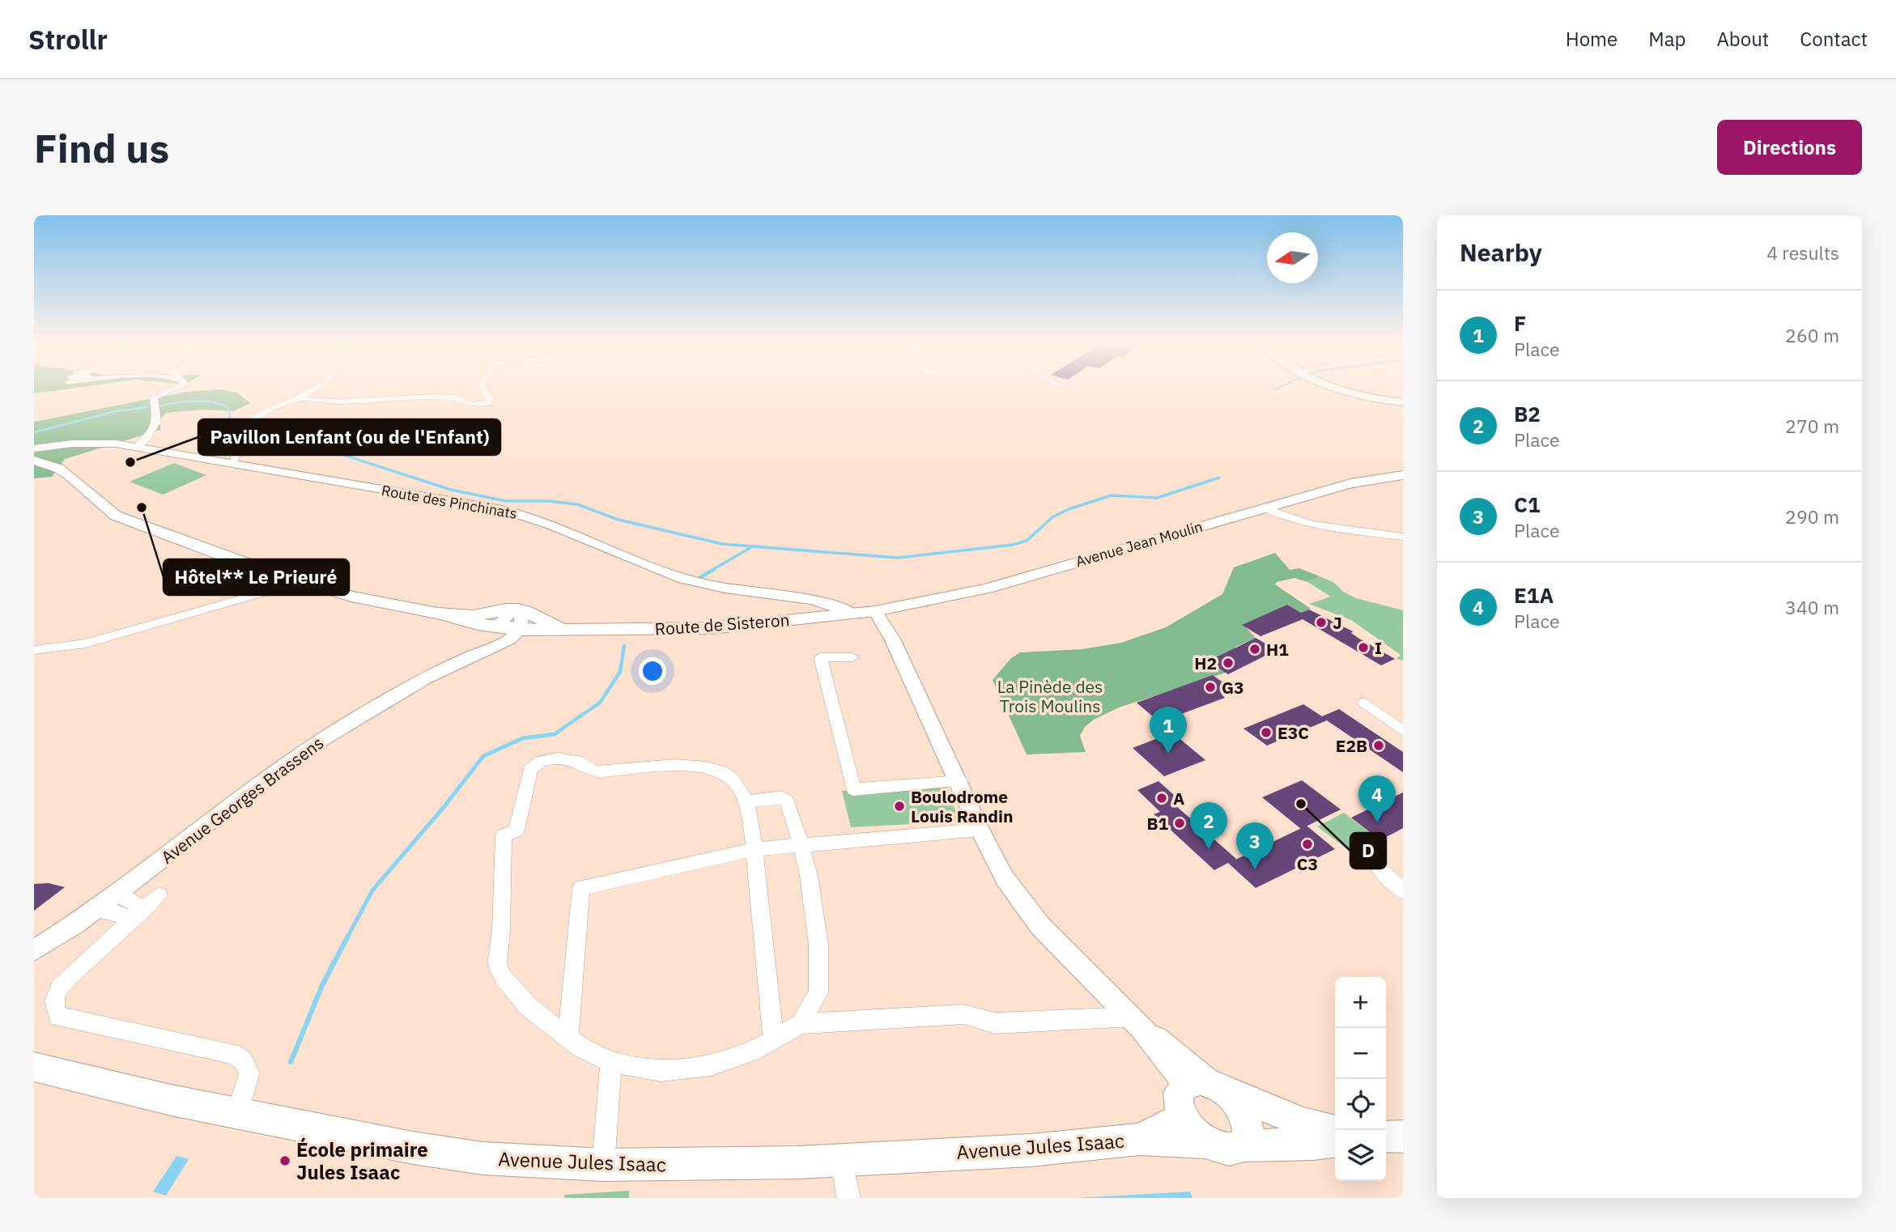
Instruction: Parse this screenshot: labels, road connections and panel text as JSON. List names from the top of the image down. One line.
{"streets":{"main road":["Avenue Jean Moulin","Route de Sisteron","Avenue Jules Isaac"],"street":["Route des Pinchinats","Avenue Georges Brassens"]},"crossings":[["Route des Pinchinats","Route de Sisteron"],["Avenue Jean Moulin","Route de Sisteron"],["Route de Sisteron","Avenue Georges Brassens"]],"parks":["La Pinède des Trois Moulins"],"places":["Pavillon Lenfant (ou de l'Enfant)","Hôtel** Le Prieuré","J","I","H1","H2","G3","E3C","E2B","A","D","Boulodrome Louis Randin","B1","C3","École primaire Jules Isaac"],"north":"left","page":{"header":"Strollr","nav":["Home","Map","About","Contact"],"buttons":"Directions","title":"Find us","heading":["Nearby","4 results"],"list":[{"mark":"1","name":"F","note":"Place","value":"260 m"},{"mark":"2","name":"B2","note":"Place","value":"270 m"},{"mark":"3","name":"C1","note":"Place","value":"290 m"},{"mark":"4","name":"E1A","note":"Place","value":"340 m"}],"pins":["1","4","2","3"],"map_buttons":["+","−"]}}
